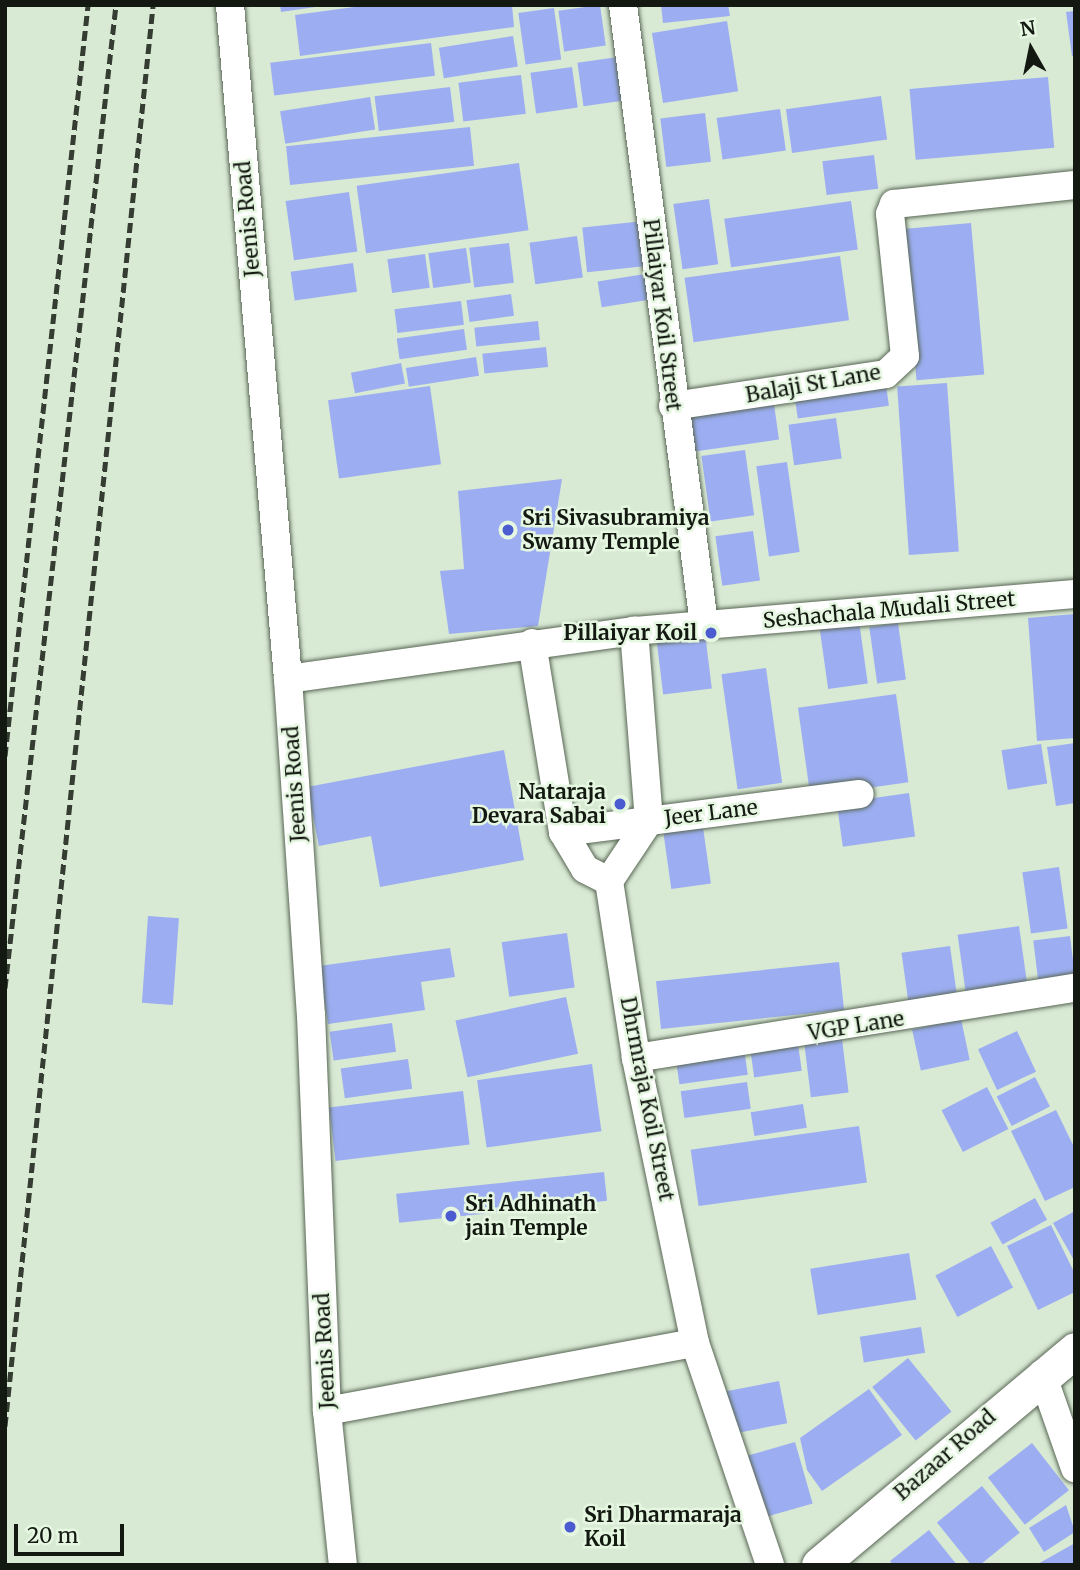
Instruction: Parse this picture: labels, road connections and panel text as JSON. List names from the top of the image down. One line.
{"streets":{"street":["Jeenis Road","Pillaiyar Koil Street","Balaji St Lane","Seshachala Mudali Street","Jeer Lane","VGP Lane","Dhrmraja Koil Street","Bazaar Road"]},"crossings":[["Jeenis Road","Seshachala Mudali Street"],["Pillaiyar Koil Street","Balaji St Lane"],["Pillaiyar Koil Street","Seshachala Mudali Street"],["VGP Lane","Dhrmraja Koil Street"]],"places":["Sri Sivasubramiya Swamy Temple","Pillaiyar Koil","Nataraja Devara Sabai","Sri Adhinath jain Temple","Sri Dharmaraja Koil"],"scale_bar":"20 m","north":"top"}
